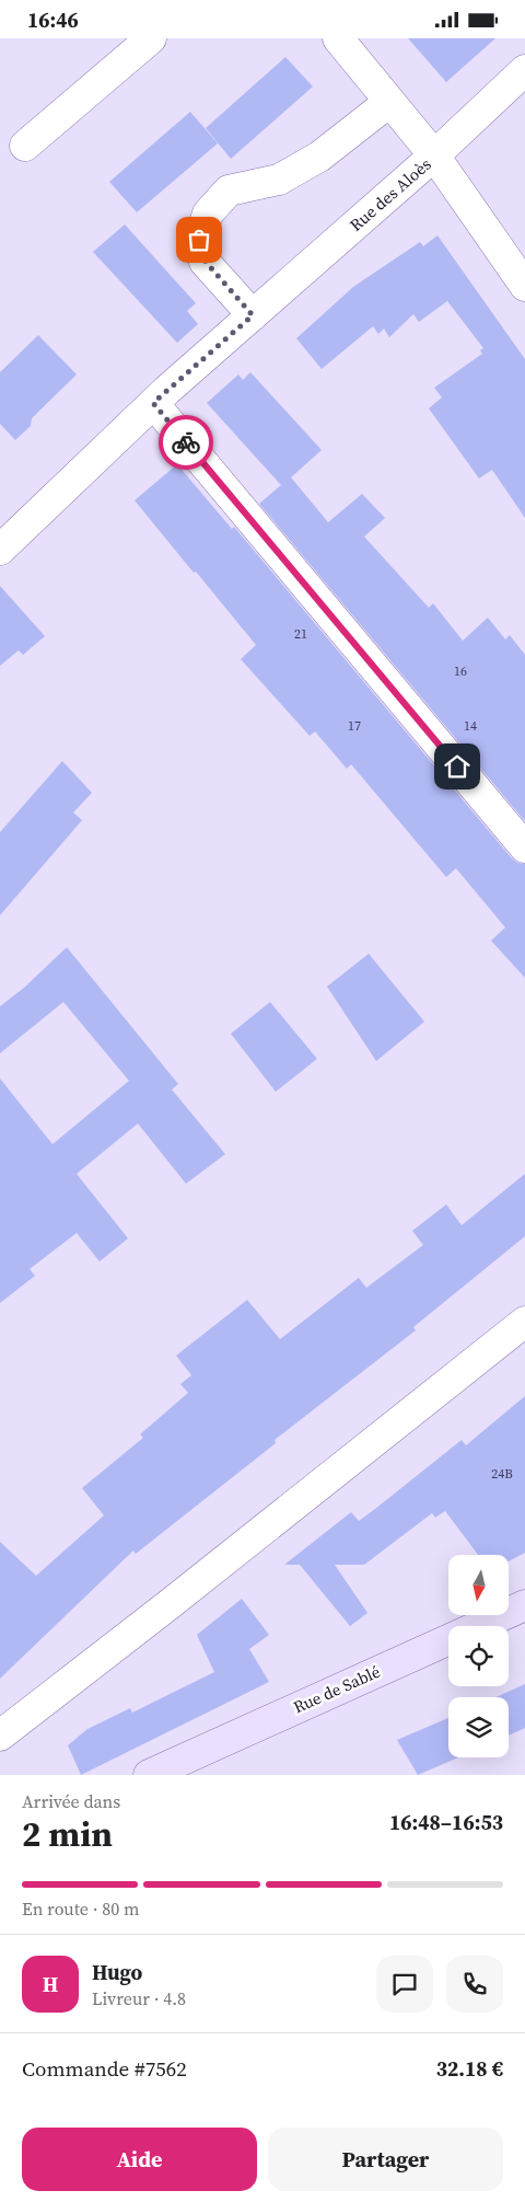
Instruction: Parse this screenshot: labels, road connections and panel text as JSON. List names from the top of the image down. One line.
{"streets":{"main road":["Rue de Sablé"],"street":["Rue des Aloès"]},"house_numbers":["21","16","17","14","24B"],"north":"bottom","page":{"status":"16:46","heading":["2 min","Arrivée dans","16:48–16:53"],"panel":["Hugo","Livreur · 4.8","Commande #7562","32.18 €"],"bar":"En route · 80 m","round":"H","buttons":["Aide","Partager"]}}
